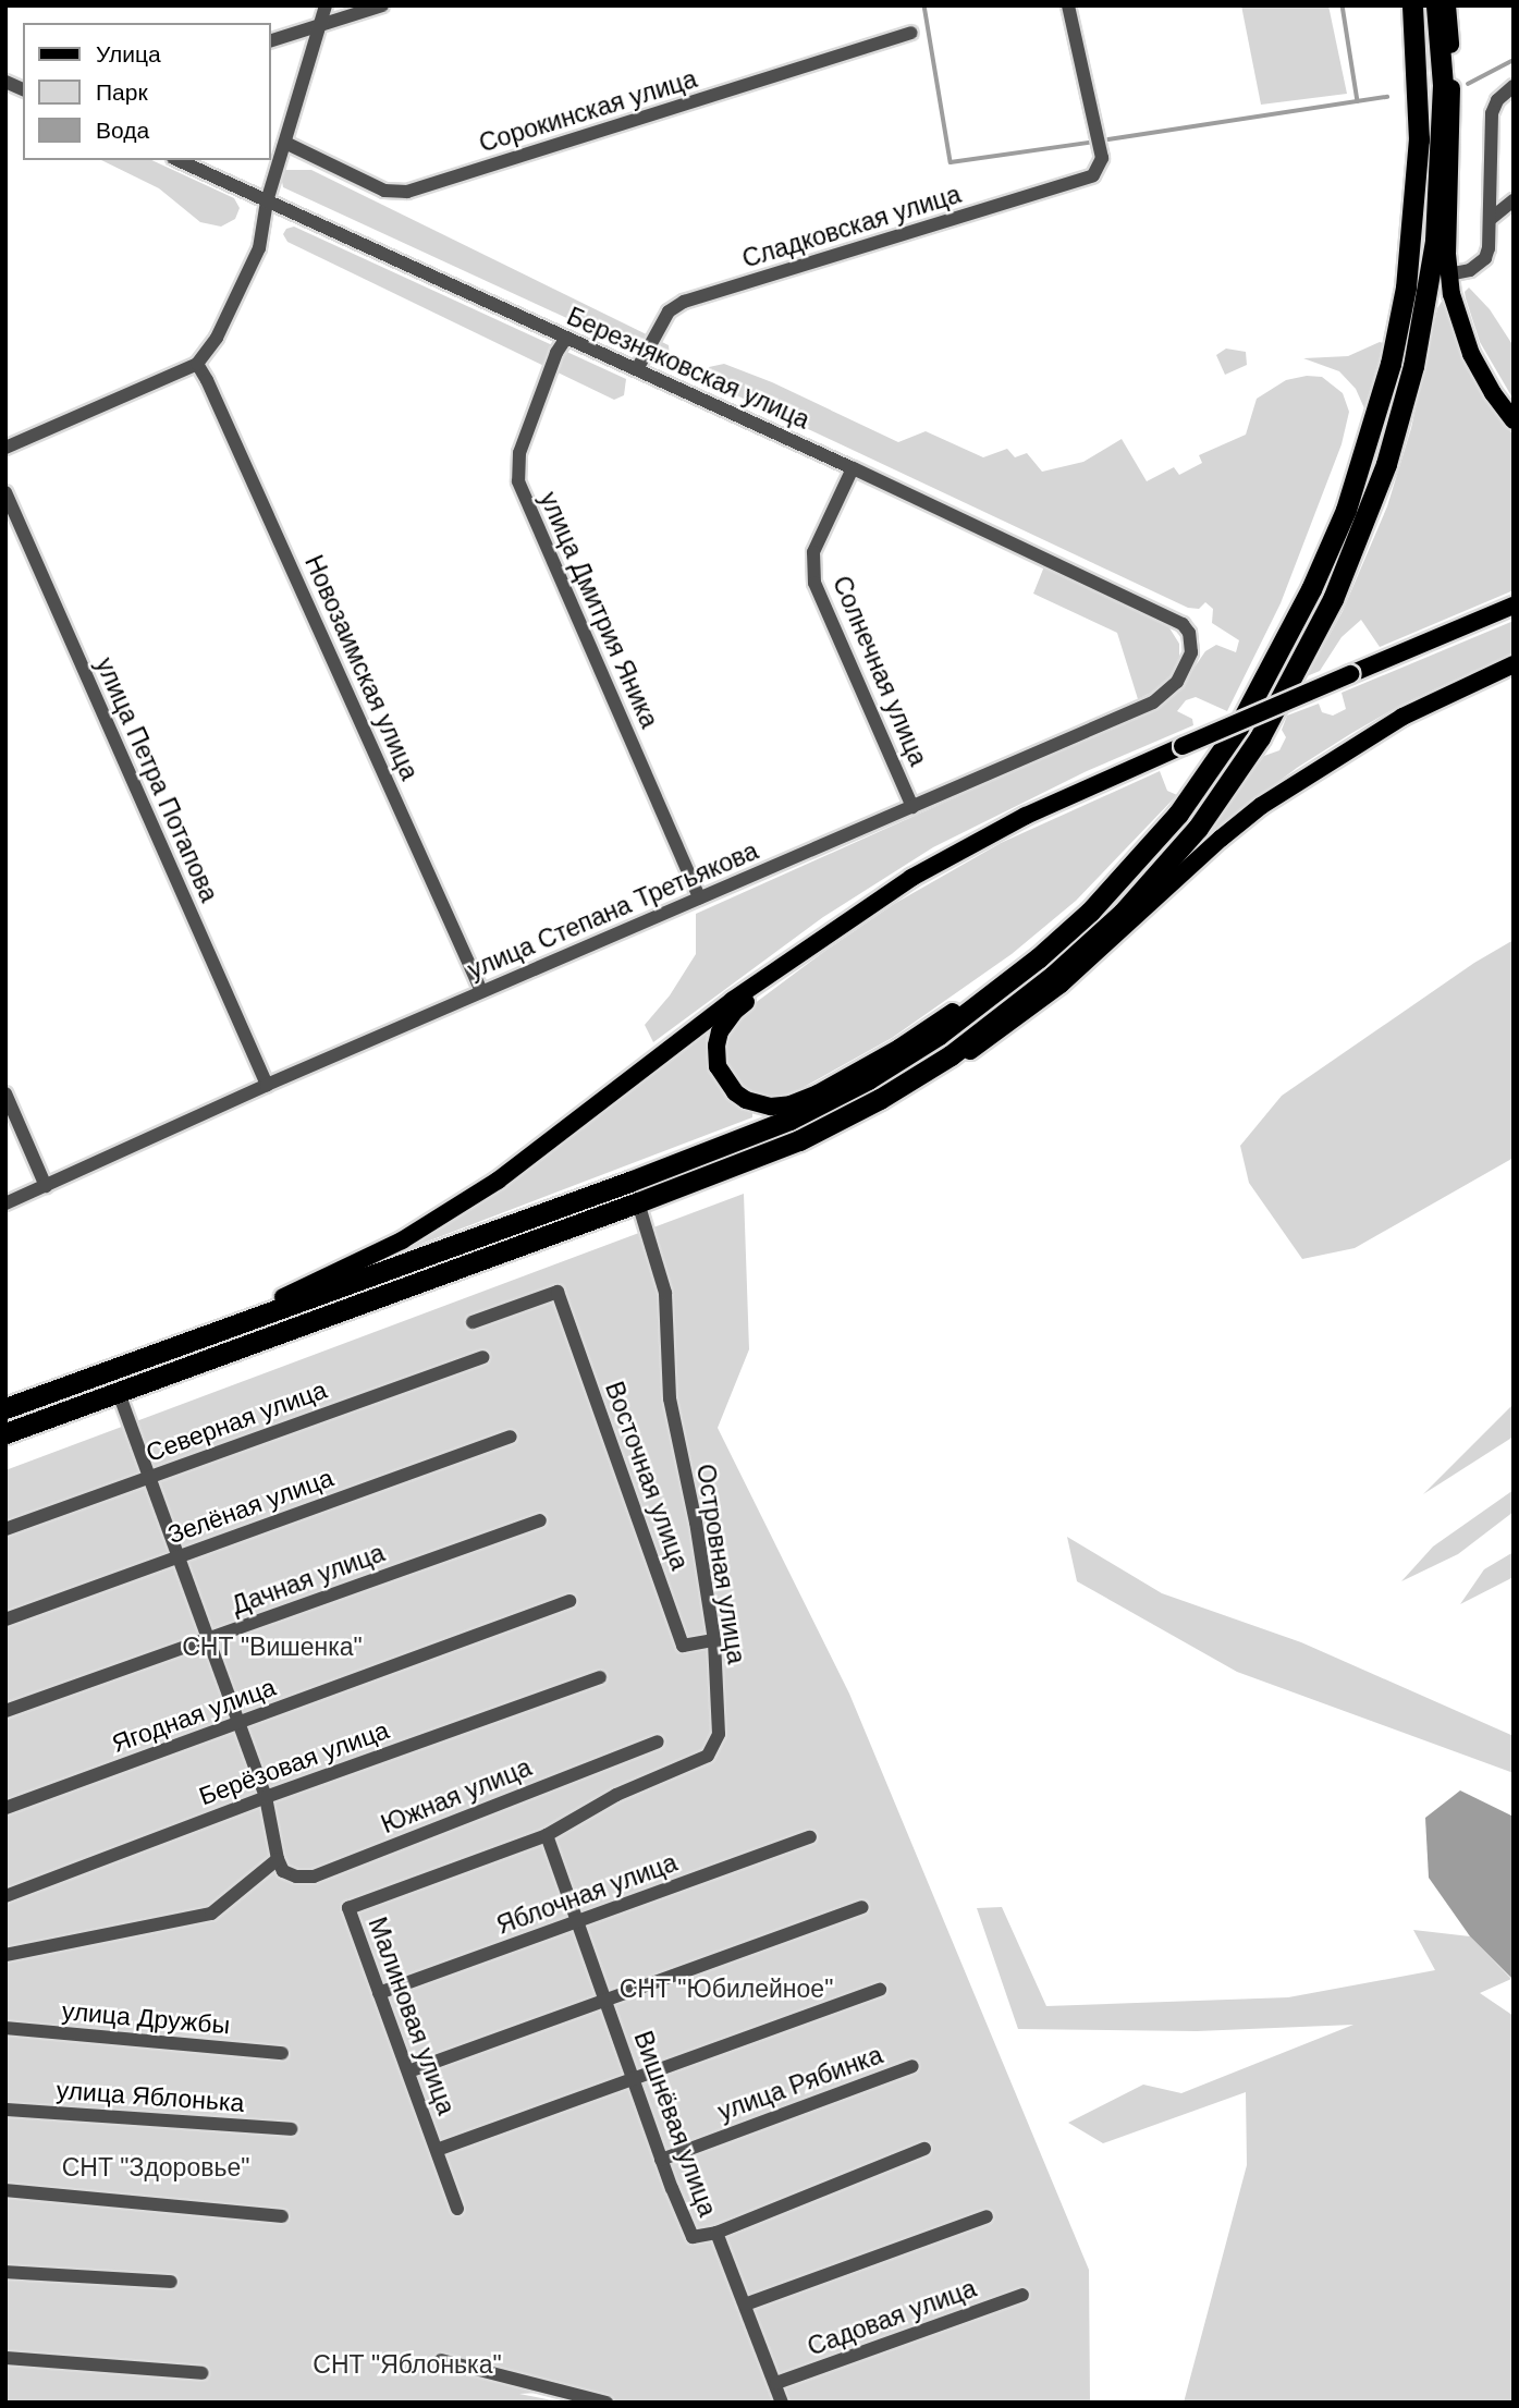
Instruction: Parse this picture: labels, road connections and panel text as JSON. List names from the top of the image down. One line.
{"streets":{"street":["Сорокинская улица","Сладковская улица","Березняковская улица","улица Дмитрия Яника","Новозаимская улица","Солнечная улица","улица Петра Потапова","улица Степана Третьякова","Северная улица","Восточная улица","Зелёная улица","Островная улица","Дачная улица","Ягодная улица","Берёзовая улица","Южная улица","Яблочная улица","Малиновая улица","улица Дружбы","улица Рябинка","улица Яблонька","Вишнёвая улица","Садовая улица"]},"crossings":[["Сладковская улица","Березняковская улица"],["Березняковская улица","улица Дмитрия Яника"],["Березняковская улица","Солнечная улица"],["Березняковская улица","улица Степана Третьякова"],["улица Дмитрия Яника","улица Степана Третьякова"],["Новозаимская улица","улица Степана Третьякова"],["Солнечная улица","улица Степана Третьякова"],["улица Петра Потапова","улица Степана Третьякова"],["Восточная улица","Островная улица"],["Островная улица","Малиновая улица"],["Островная улица","Вишнёвая улица"],["Яблочная улица","Малиновая улица"],["Яблочная улица","Вишнёвая улица"],["Малиновая улица","Вишнёвая улица"],["улица Рябинка","Вишнёвая улица"]],"parks":["СНТ \"Вишенка\"","СНТ \"Юбилейное\"","СНТ \"Здоровье\"","СНТ \"Яблонька\""],"legend":["Улица","Парк","Вода"]}
